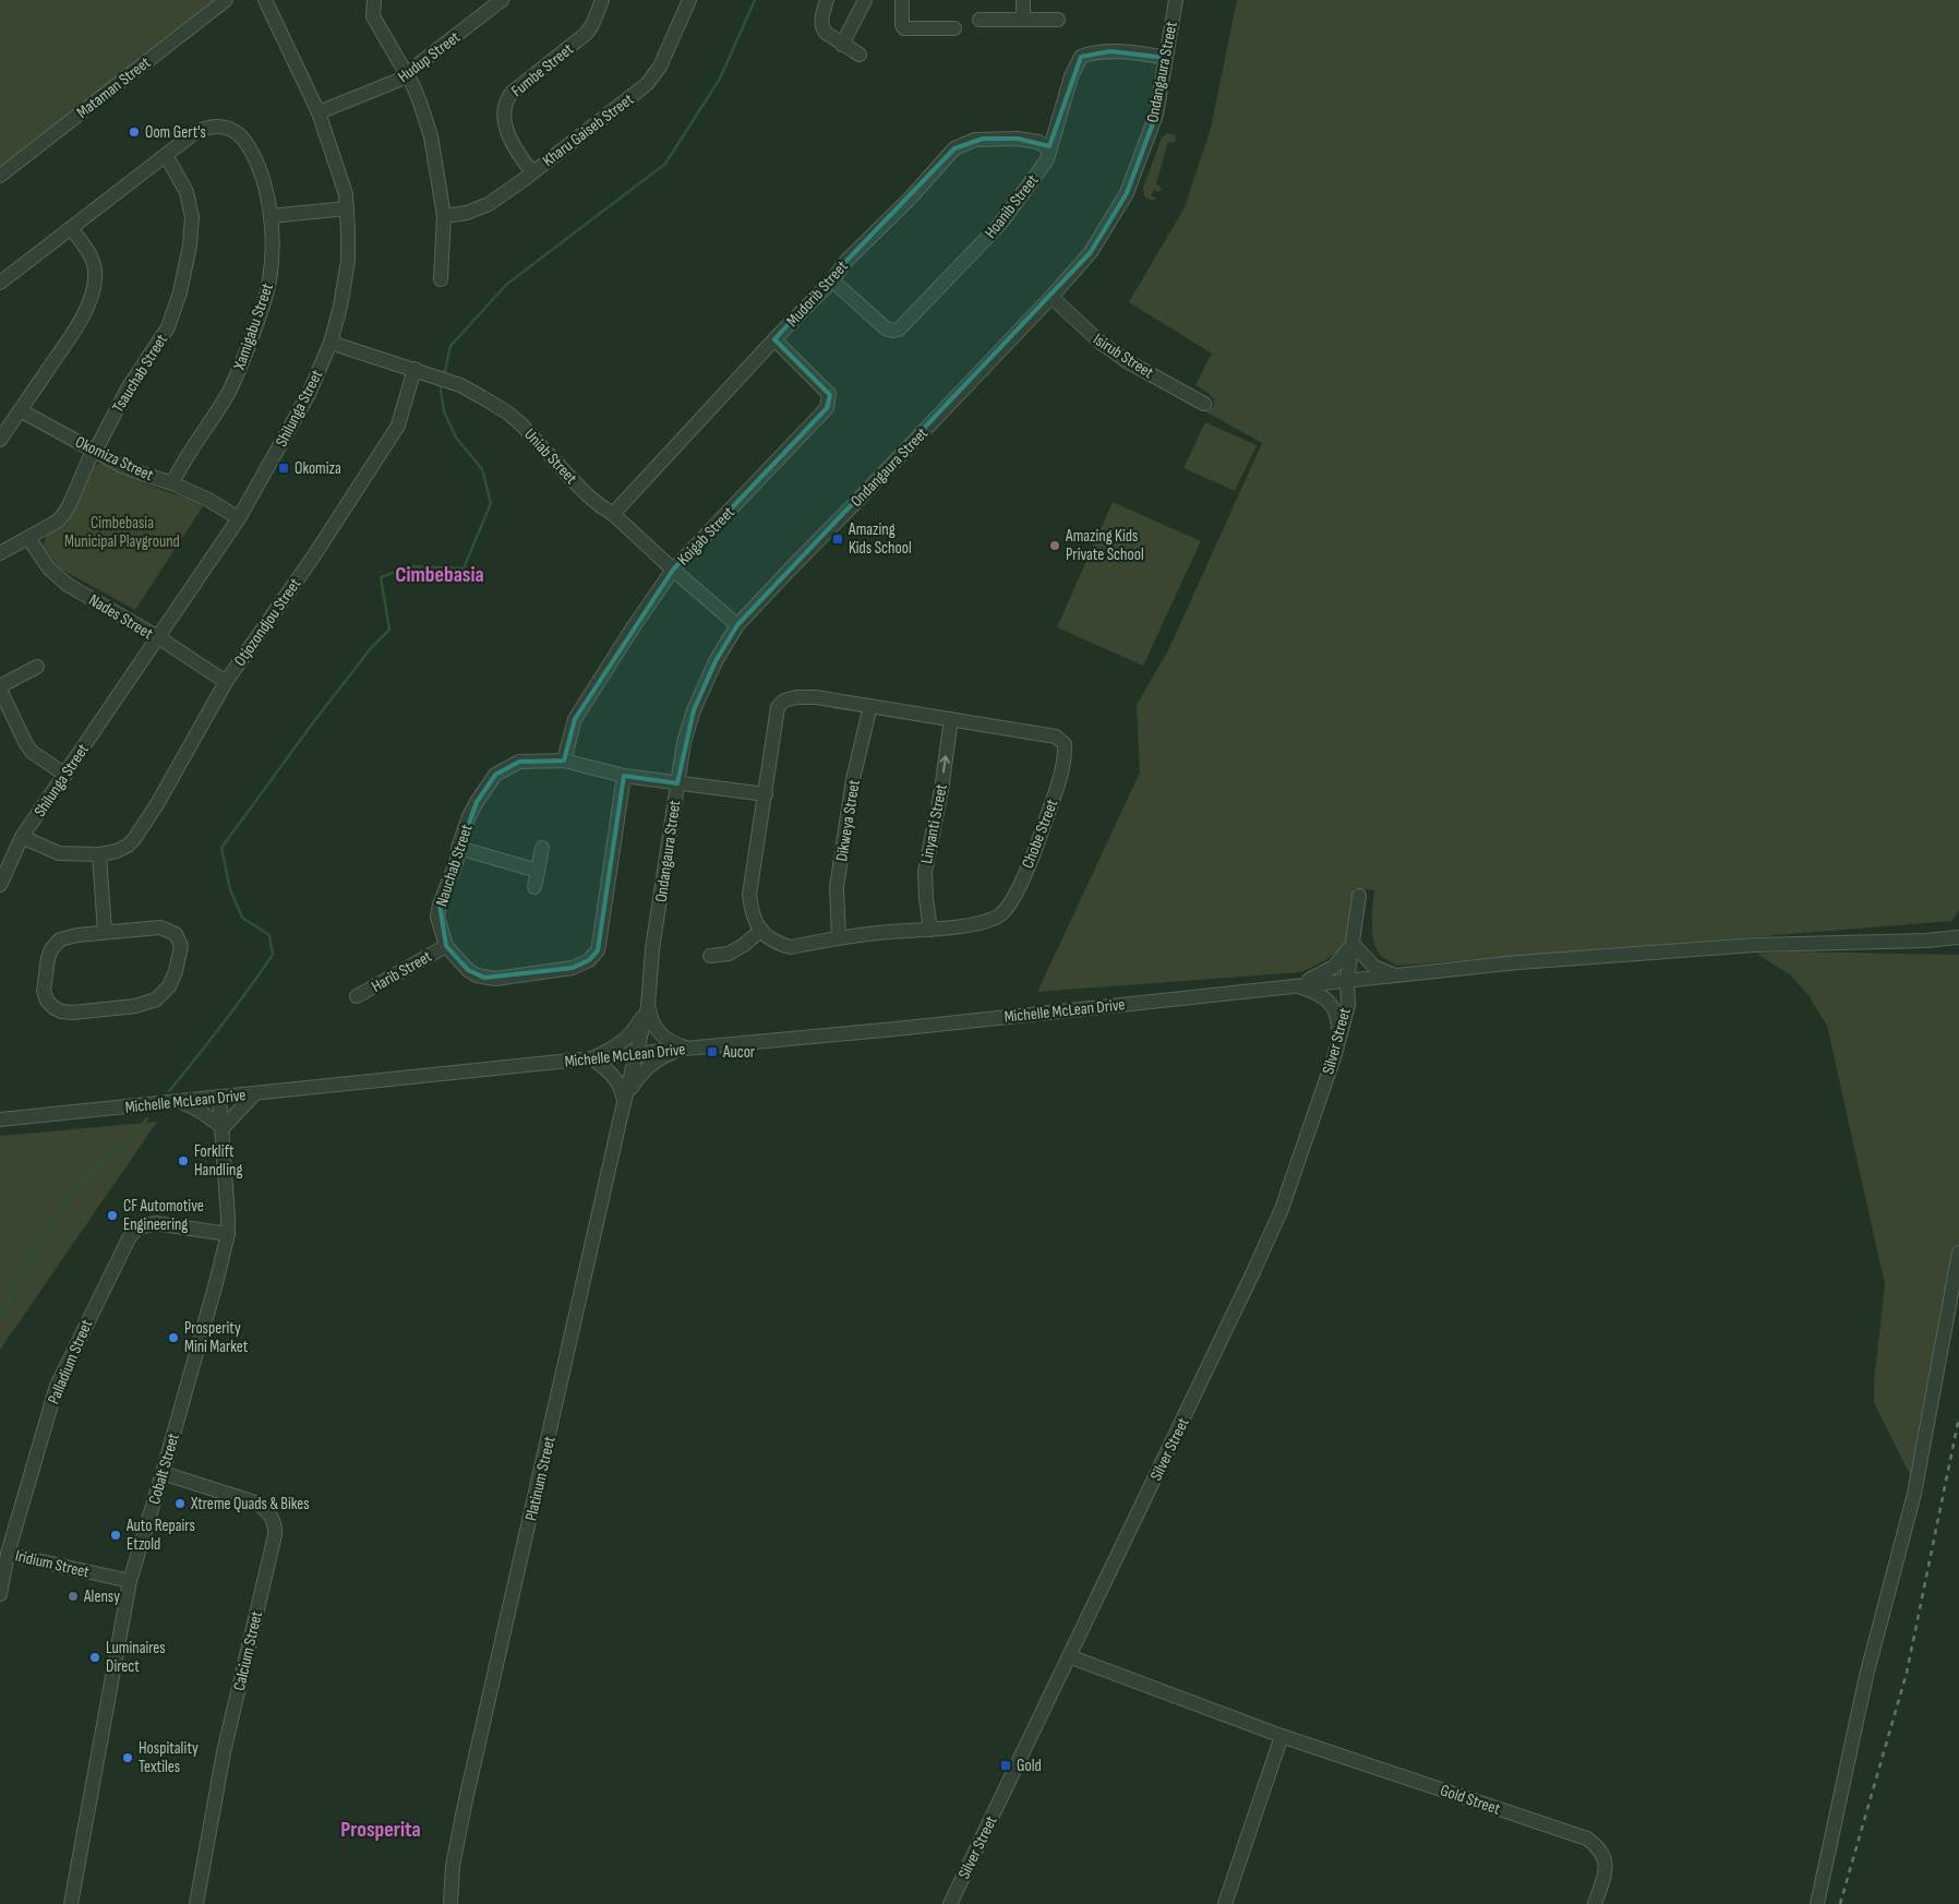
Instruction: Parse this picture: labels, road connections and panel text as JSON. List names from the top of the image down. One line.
{"streets":{"street":["Hudup Street","Fumbe Street","Ondangaura Street","Mataman Street","Kharu Gaiseb Street","Hoanib Street","Mudorib Street","Xamigabu Street","Isirub Street","Tsauchab Street","Shilunga Street","Uniab Street","Okomiza Street","Koigab Street","Nades Street","Otjozondjou Street","Dikweya Street","Linyanti Street","Chobe Street","Nauchab Street","Harib Street","Michelle McLean Drive","Silver Street","Palladium Street","Cobalt Street","Platinum Street","Iridium Street","Calcium Street","Gold Street"]},"crossings":[["Hudup Street","Shilunga Street"],["Fumbe Street","Kharu Gaiseb Street"],["Ondangaura Street","Hoanib Street"],["Ondangaura Street","Isirub Street"],["Ondangaura Street","Uniab Street"],["Ondangaura Street","Nauchab Street"],["Ondangaura Street","Michelle McLean Drive"],["Ondangaura Street","Platinum Street"],["Hoanib Street","Mudorib Street"],["Mudorib Street","Uniab Street"],["Mudorib Street","Koigab Street"],["Xamigabu Street","Tsauchab Street"],["Xamigabu Street","Okomiza Street"],["Tsauchab Street","Okomiza Street"],["Tsauchab Street","Nades Street"],["Shilunga Street","Uniab Street"],["Shilunga Street","Okomiza Street"],["Shilunga Street","Nades Street"],["Shilunga Street","Otjozondjou Street"],["Uniab Street","Koigab Street"],["Uniab Street","Otjozondjou Street"],["Koigab Street","Nauchab Street"],["Nades Street","Otjozondjou Street"],["Dikweya Street","Chobe Street"],["Linyanti Street","Chobe Street"],["Nauchab Street","Harib Street"],["Michelle McLean Drive","Silver Street"],["Michelle McLean Drive","Cobalt Street"],["Michelle McLean Drive","Platinum Street"],["Silver Street","Gold Street"],["Palladium Street","Cobalt Street"],["Palladium Street","Iridium Street"],["Cobalt Street","Iridium Street"],["Cobalt Street","Calcium Street"]],"one_way":["Linyanti Street"],"districts":["Cimbebasia","Prosperita"],"parks":["Cimbebasia Municipal Playground"],"places":{"other":["Oom Gert's","Amazing Kids Private School","Forklift Handling","CF Automotive Engineering","Prosperity Mini Market","Xtreme Quads & Bikes","Auto Repairs Etzold","Alensy","Luminaires Direct","Hospitality Textiles"],"transit":["Okomiza","Amazing Kids School","Aucor","Gold"]}}
